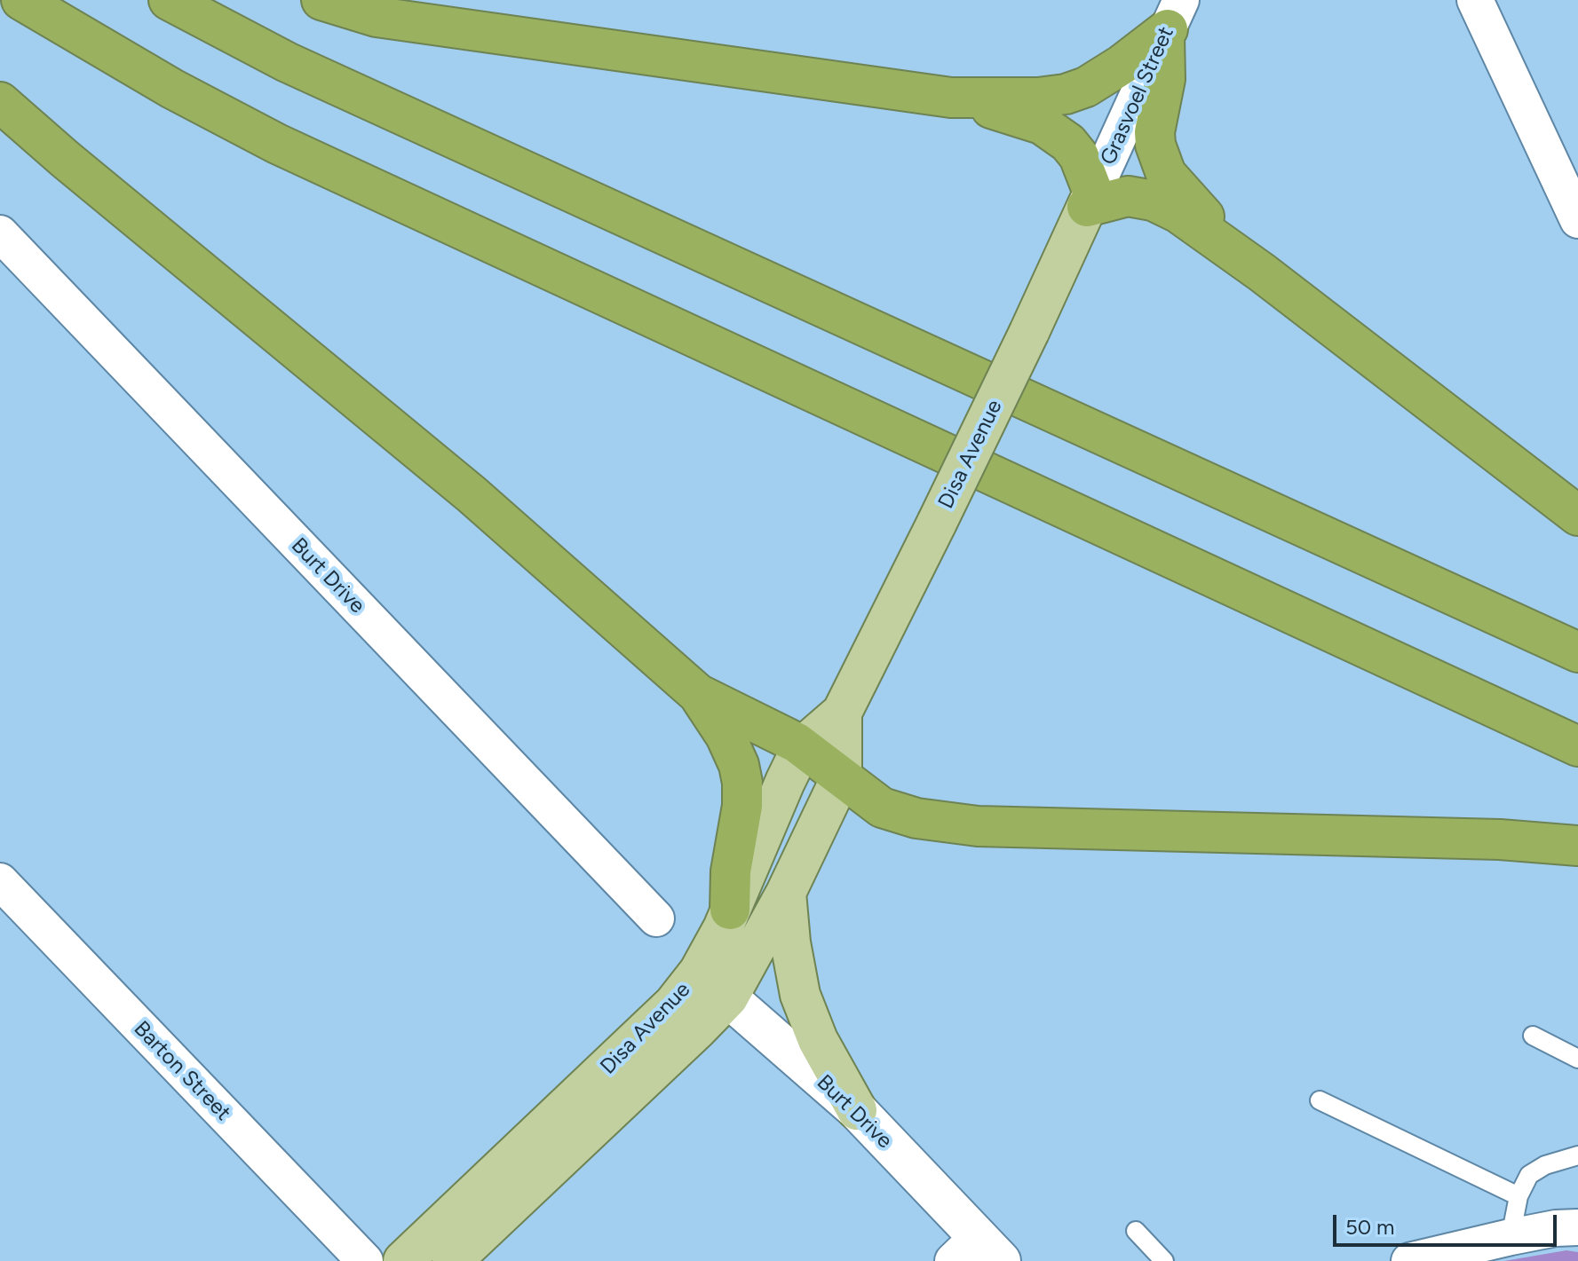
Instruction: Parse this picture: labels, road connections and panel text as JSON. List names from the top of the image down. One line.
{"streets":{"main road":["Disa Avenue"],"street":["Grasvoel Street","Burt Drive","Barton Street"]},"crossings":[["Grasvoel Street","Disa Avenue"],["Disa Avenue","Burt Drive"]],"scale_bar":"50 m"}
